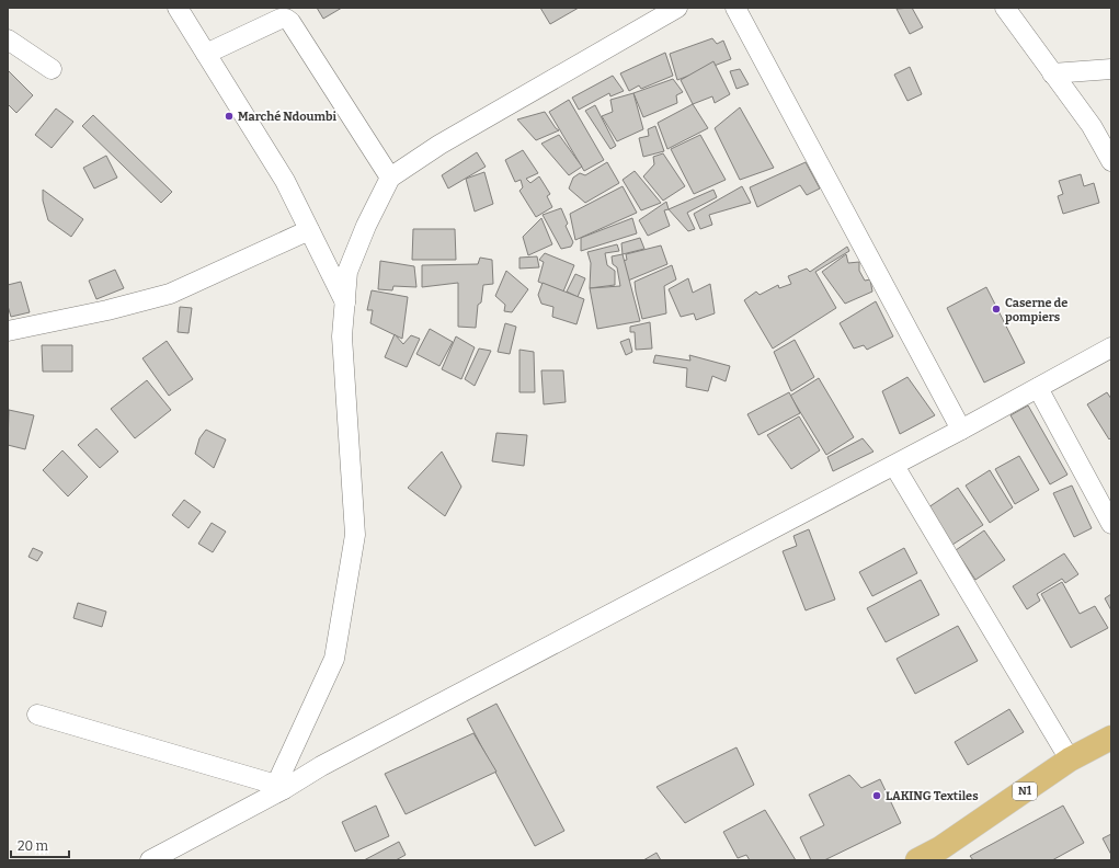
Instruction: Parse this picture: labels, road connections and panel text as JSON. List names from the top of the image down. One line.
{"streets":{"highway":["N1"]},"places":["Marché Ndoumbi","Caserne de pompiers","LAKING Textiles"],"scale_bar":"20 m"}
